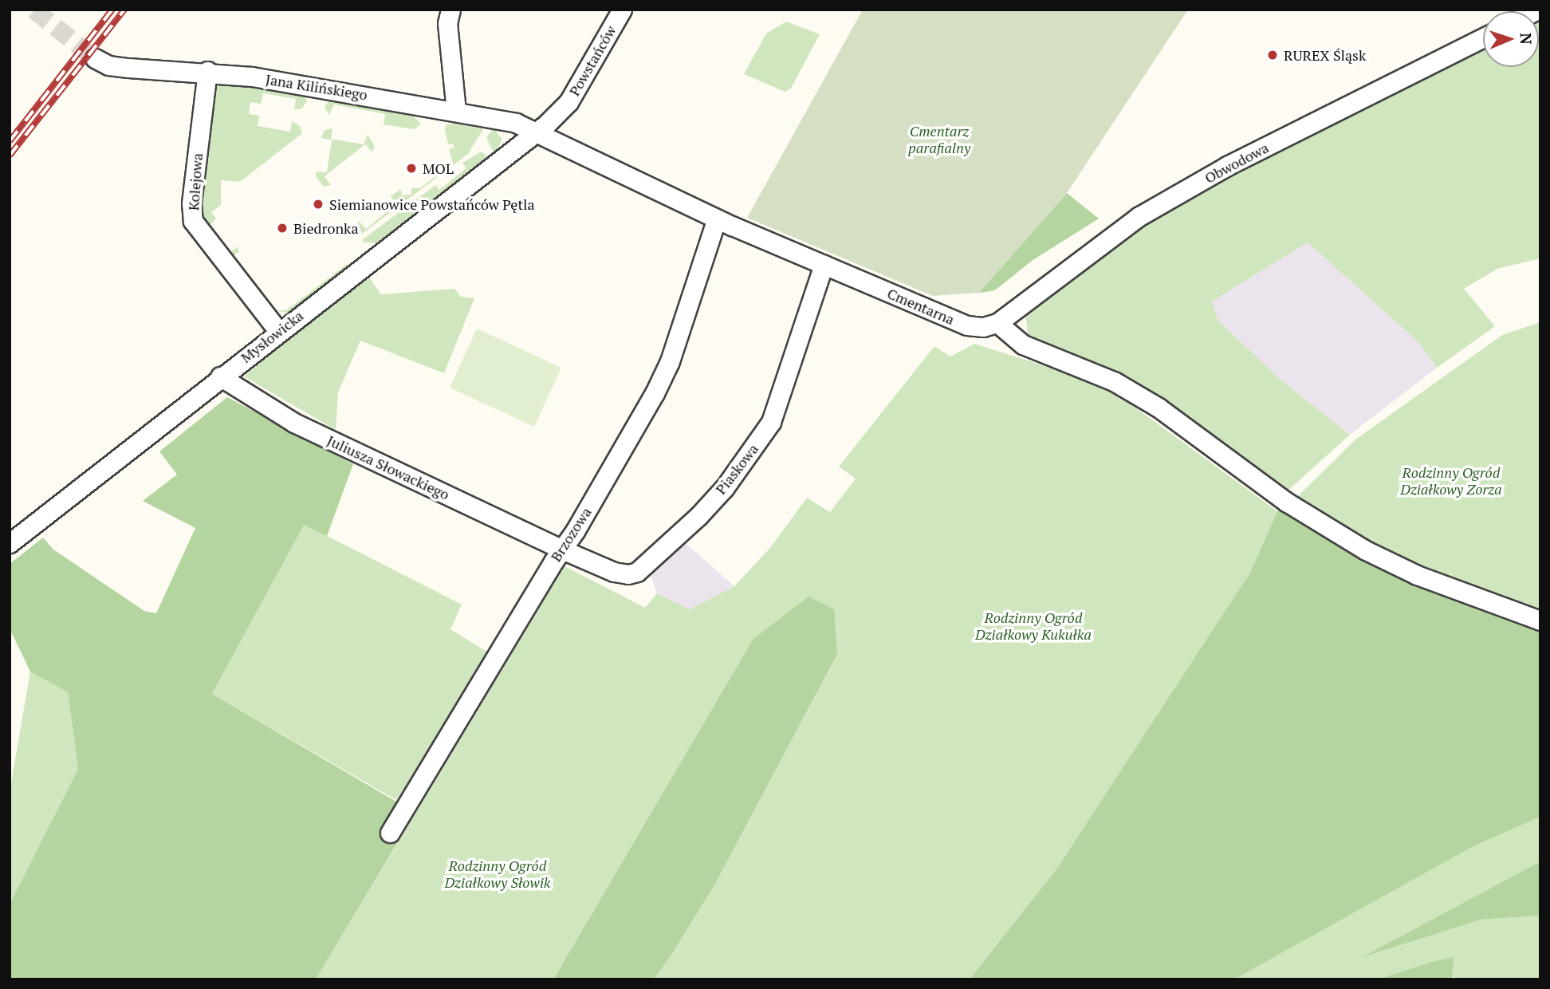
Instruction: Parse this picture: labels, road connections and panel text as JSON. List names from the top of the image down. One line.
{"streets":{"street":["Powstańców","Jana Kilińskiego","Obwodowa","Kolejowa","Cmentarna","Mysłowicka","Juliusza Słowackiego","Piaskowa","Brzozowa"]},"crossings":[["Powstańców","Jana Kilińskiego"],["Powstańców","Cmentarna"],["Powstańców","Mysłowicka"],["Jana Kilińskiego","Kolejowa"],["Jana Kilińskiego","Cmentarna"],["Jana Kilińskiego","Mysłowicka"],["Obwodowa","Cmentarna"],["Kolejowa","Mysłowicka"],["Cmentarna","Mysłowicka"],["Cmentarna","Piaskowa"],["Cmentarna","Brzozowa"],["Mysłowicka","Juliusza Słowackiego"],["Juliusza Słowackiego","Piaskowa"],["Juliusza Słowackiego","Brzozowa"],["Piaskowa","Brzozowa"]],"parks":["Cmentarz parafialny","Rodzinny Ogród Działkowy Zorza","Rodzinny Ogród Działkowy Kukułka","Rodzinny Ogród Działkowy Słowik"],"places":["RUREX Śląsk","MOL","Siemianowice Powstańców Pętla","Biedronka"],"north":"right"}
